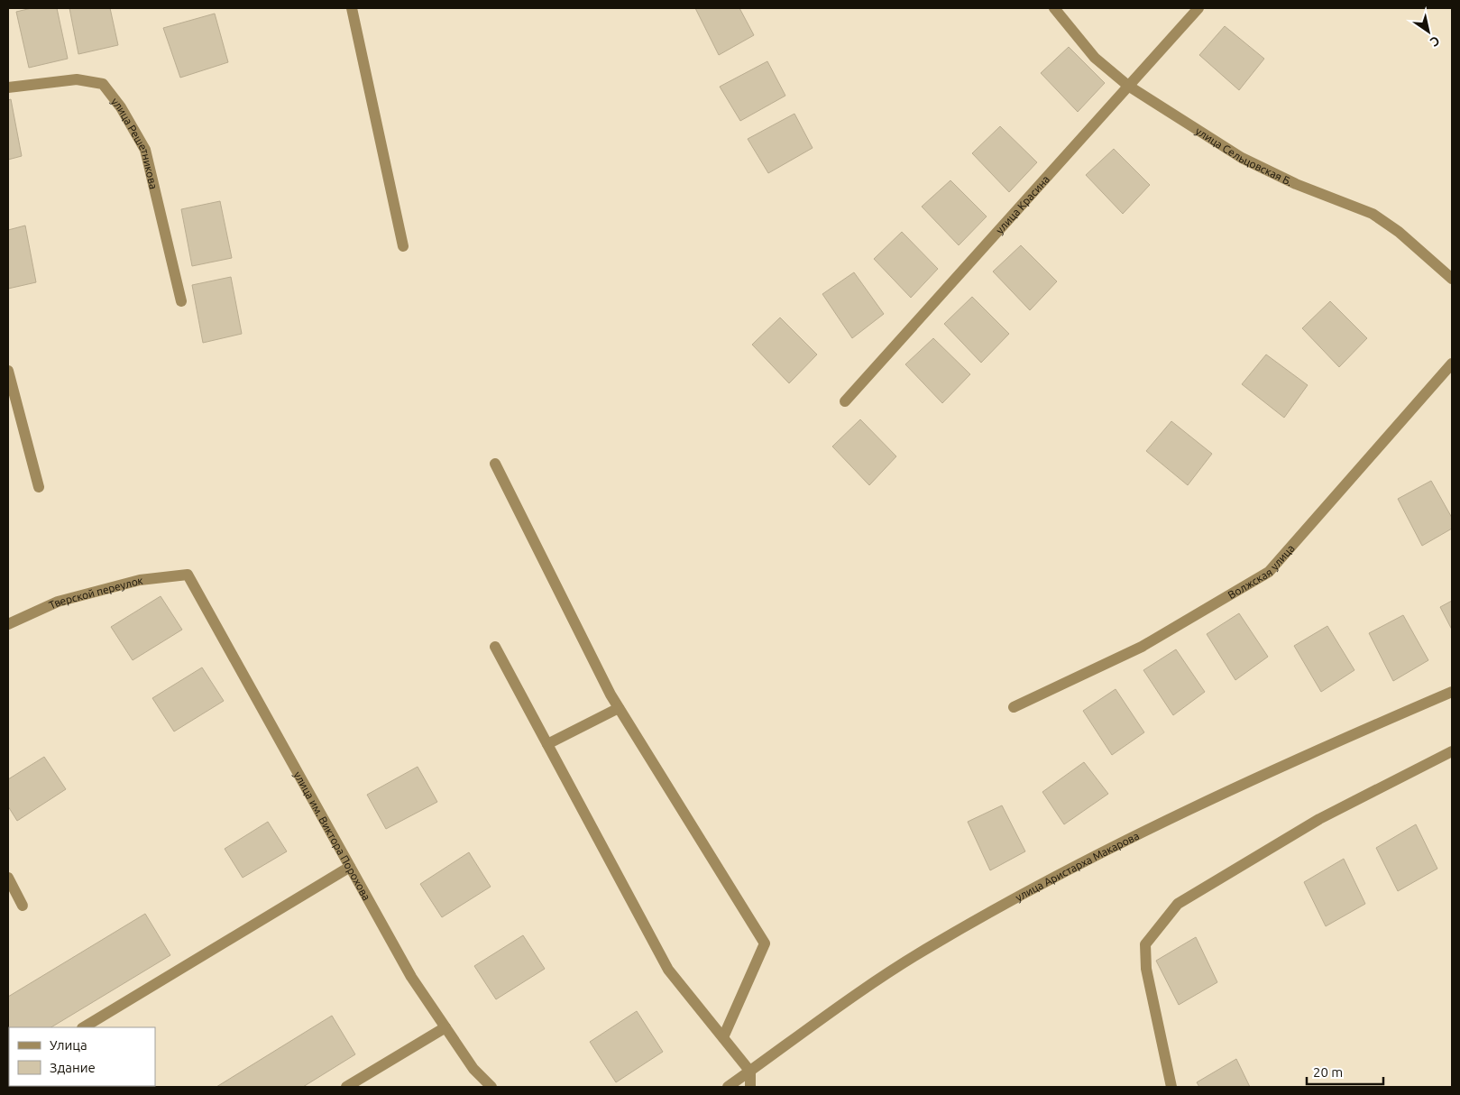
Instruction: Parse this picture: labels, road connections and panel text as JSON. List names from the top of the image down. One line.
{"streets":{"street":["улица Решетникова","улица Сельцовская Б.","улица Красина","Волжская улица","Тверской переулок","улица им. Виктора Порохова","улица Аристарха Макарова"]},"crossings":[["улица Сельцовская Б.","улица Красина"],["Тверской переулок","улица им. Виктора Порохова"]],"legend":["Улица","Здание"],"scale_bar":"20 m","north":"bottom right"}
